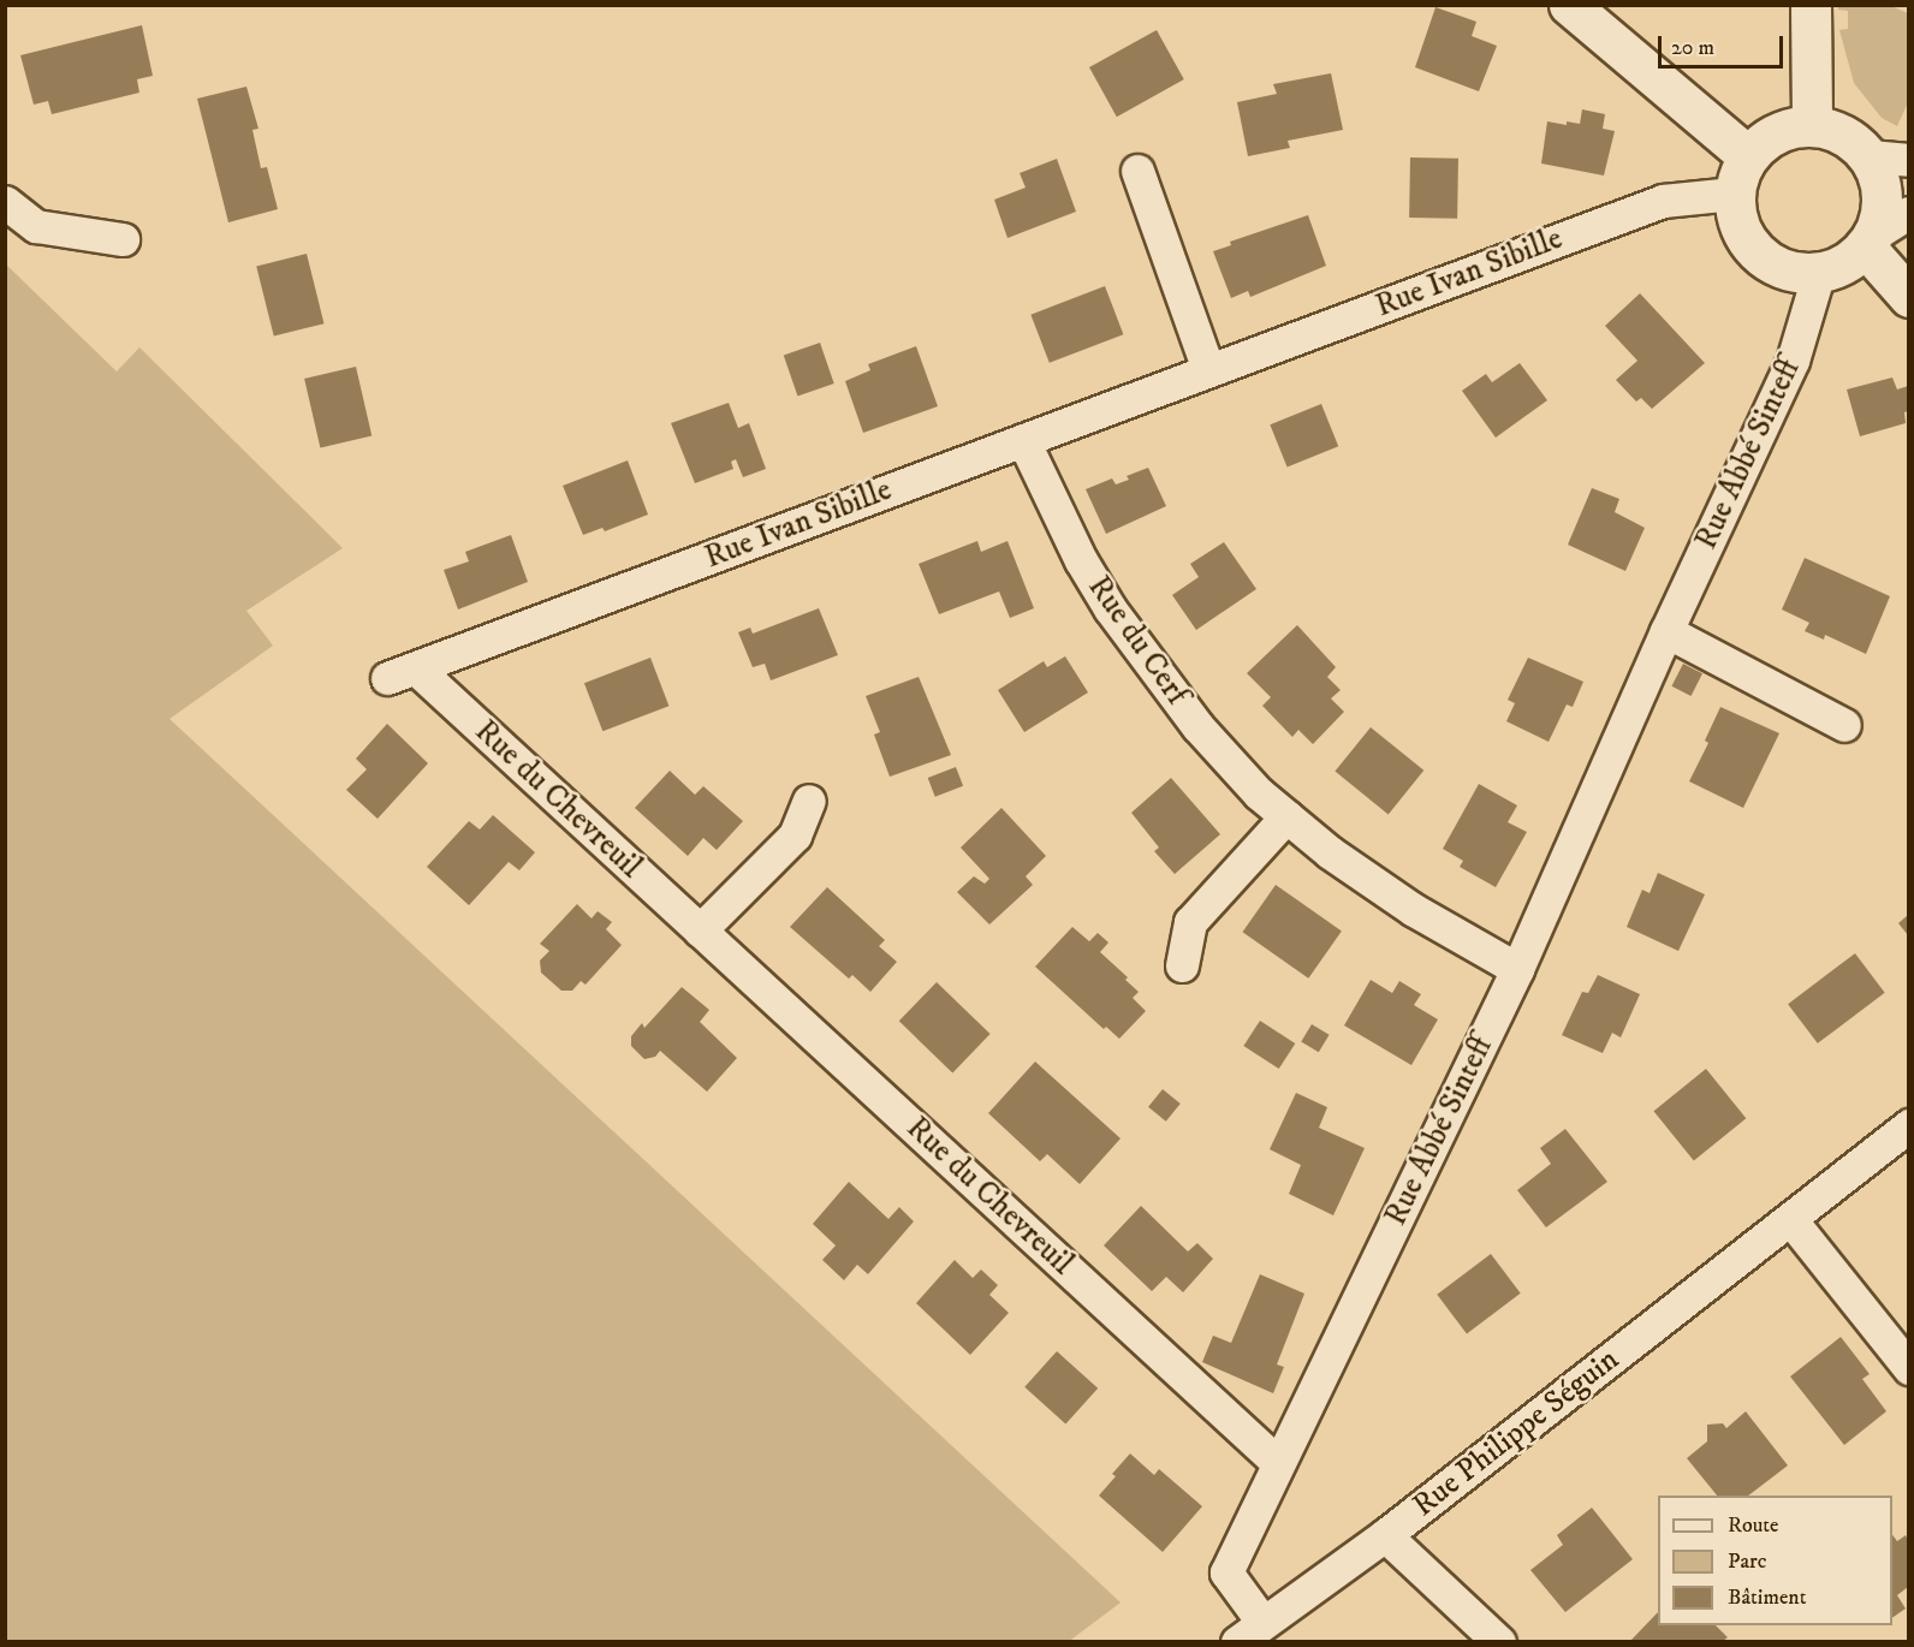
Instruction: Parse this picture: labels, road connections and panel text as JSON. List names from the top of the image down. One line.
{"streets":{"street":["Rue Ivan Sibille","Rue Abbé Sinteff","Rue du Cerf","Rue du Chevreuil","Rue Philippe Séguin"]},"crossings":[["Rue Ivan Sibille","Rue Abbé Sinteff"],["Rue Ivan Sibille","Rue du Cerf"],["Rue Ivan Sibille","Rue du Chevreuil"],["Rue Abbé Sinteff","Rue du Cerf"],["Rue Abbé Sinteff","Rue du Chevreuil"],["Rue Abbé Sinteff","Rue Philippe Séguin"]],"legend":["Route","Parc","Bâtiment"],"scale_bar":"20 m"}
